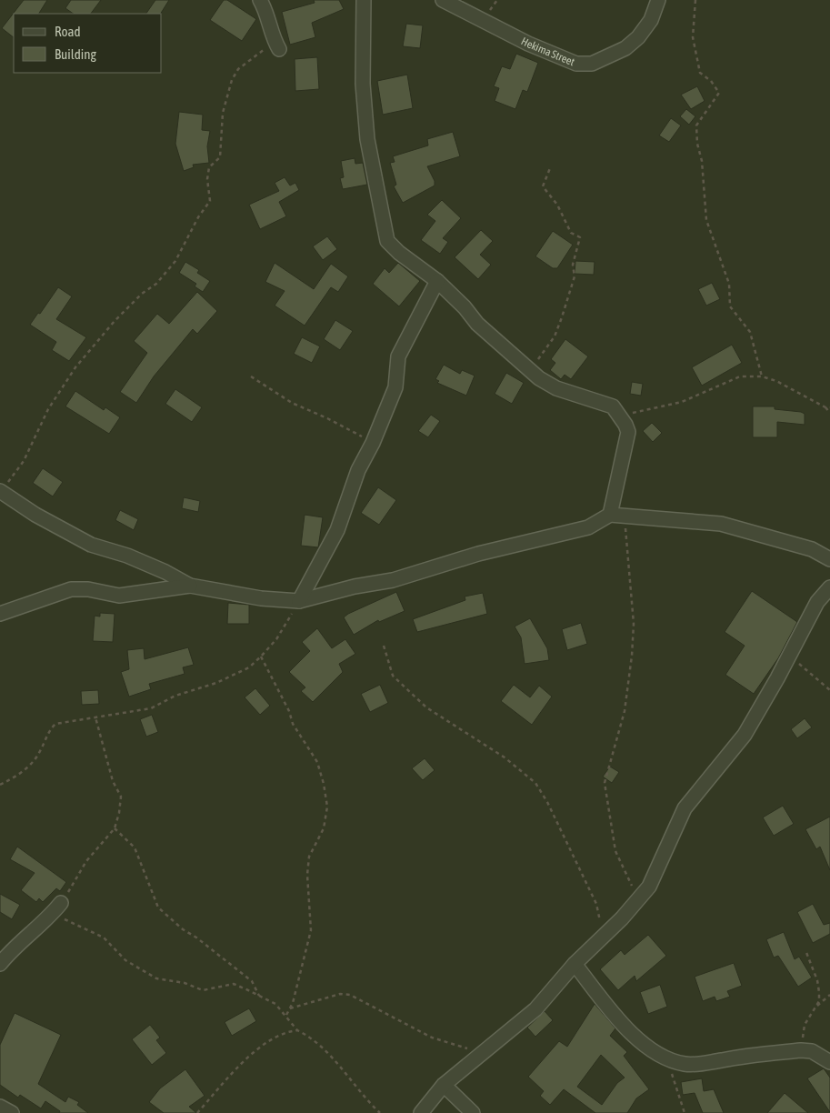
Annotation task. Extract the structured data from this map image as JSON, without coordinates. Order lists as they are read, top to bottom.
{
  "streets": {
    "street": ["Hekima Street"]
  },
  "legend": ["Road", "Building"]
}
